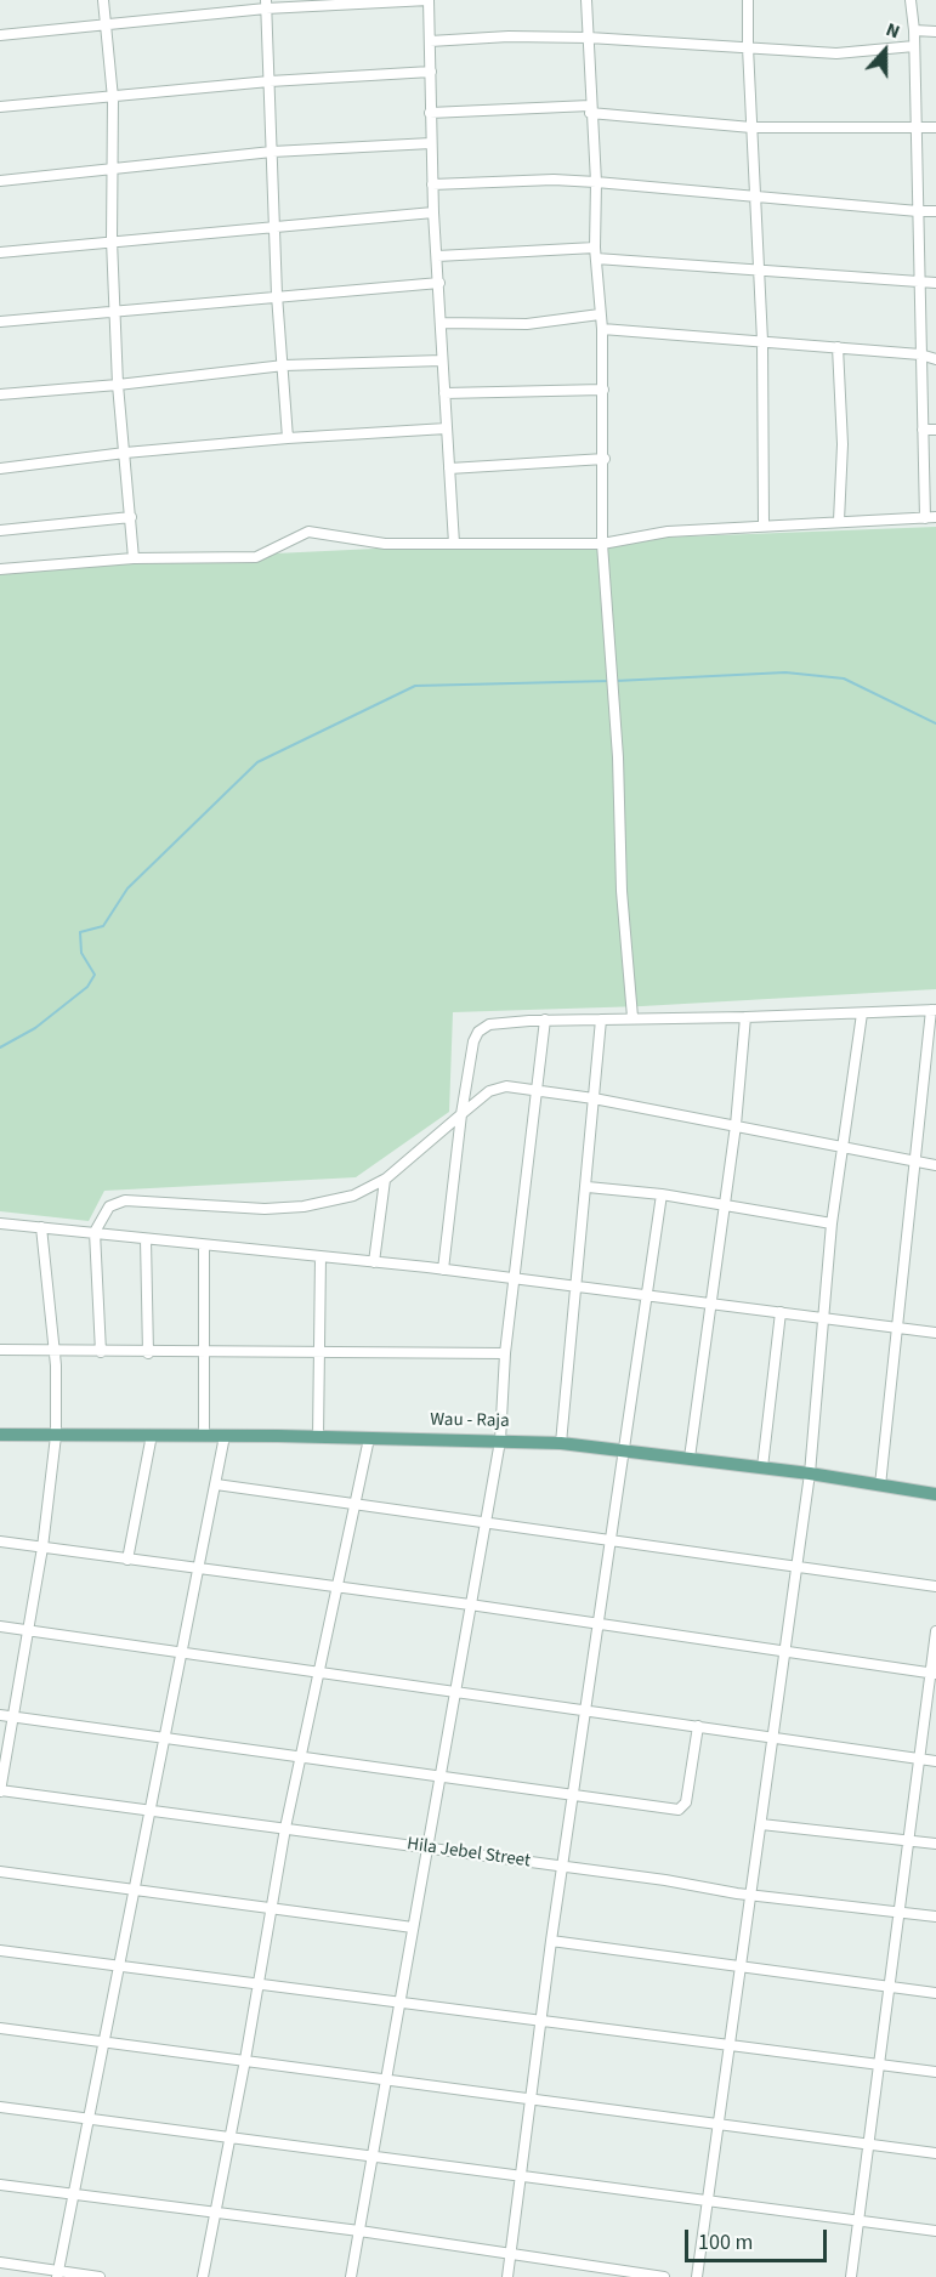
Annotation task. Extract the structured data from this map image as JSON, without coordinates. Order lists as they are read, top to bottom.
{
  "streets": {
    "main road": ["Wau - Raja"],
    "street": ["Hila Jebel Street"]
  },
  "scale_bar": "100 m",
  "north": "top"
}
